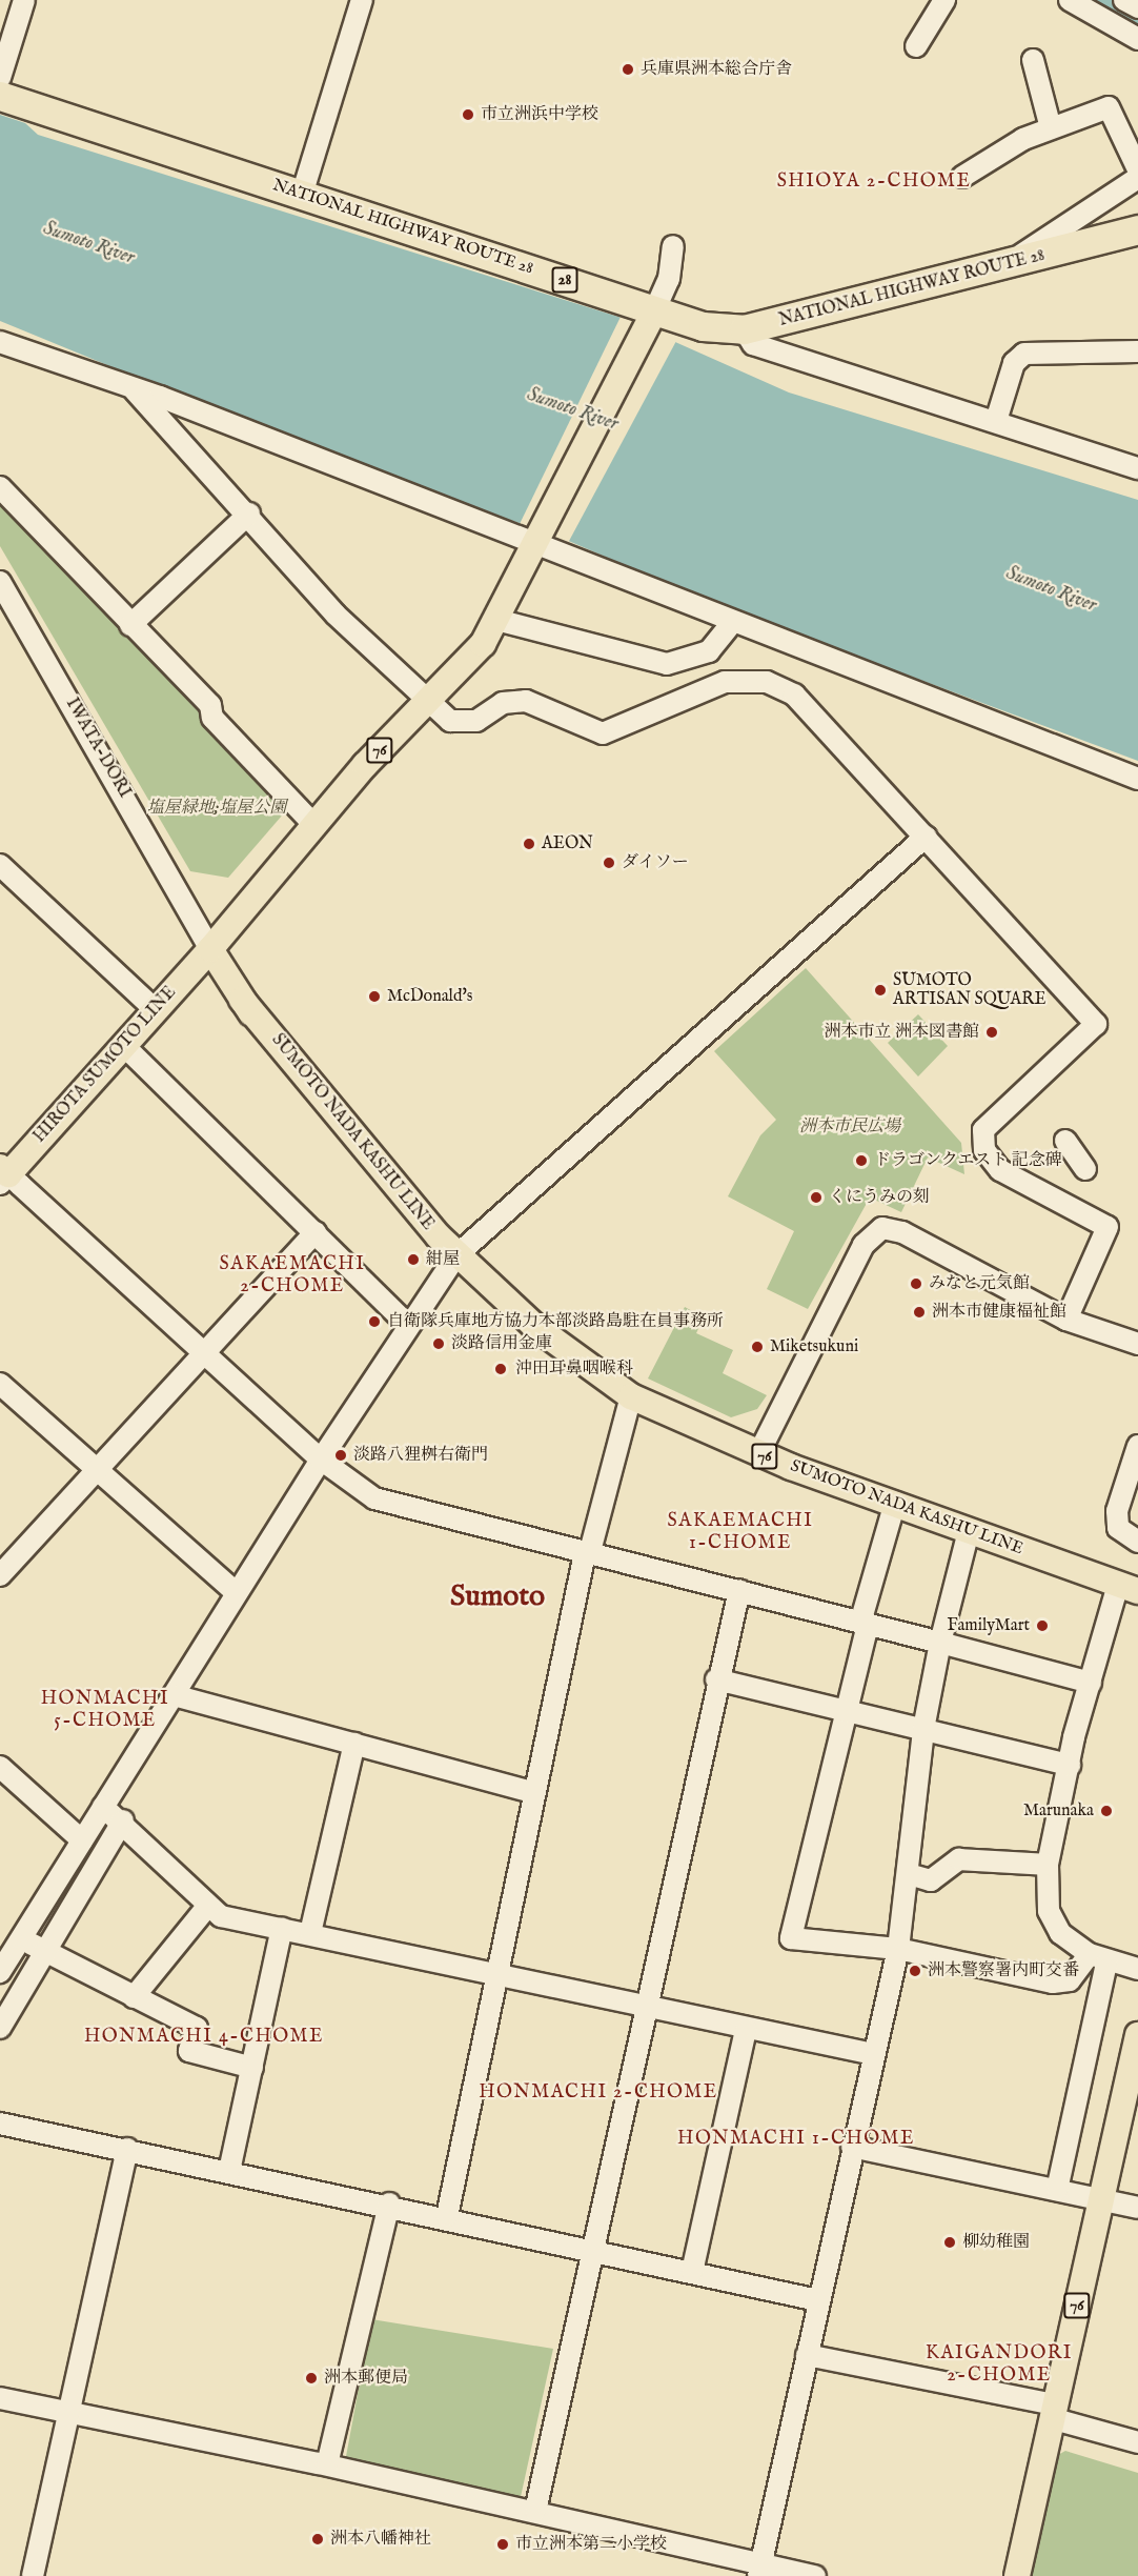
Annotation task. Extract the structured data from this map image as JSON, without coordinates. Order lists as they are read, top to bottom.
{
  "streets": {
    "highway": ["NATIONAL HIGHWAY ROUTE 28", "28"],
    "main road": ["76", "HIROTA SUMOTO LINE", "SUMOTO NADA KASHU LINE"],
    "street": ["IWATA-DORI"]
  },
  "crossings": [
    ["NATIONAL HIGHWAY ROUTE 28", "76"],
    ["IWATA-DORI", "76"],
    ["IWATA-DORI", "HIROTA SUMOTO LINE"],
    ["IWATA-DORI", "SUMOTO NADA KASHU LINE"],
    ["76", "HIROTA SUMOTO LINE"],
    ["76", "SUMOTO NADA KASHU LINE"],
    ["HIROTA SUMOTO LINE", "SUMOTO NADA KASHU LINE"]
  ],
  "districts": [
    "SHIOYA 2-CHOME",
    "SAKAEMACHI 2-CHOME",
    "SAKAEMACHI 1-CHOME",
    "Sumoto",
    "HONMACHI 5-CHOME",
    "HONMACHI 4-CHOME",
    "HONMACHI 2-CHOME",
    "HONMACHI 1-CHOME",
    "KAIGANDORI 2-CHOME"
  ],
  "water": ["Sumoto River"],
  "parks": ["塩屋緑地;塩屋公園", "洲本市民広場"],
  "places": [
    "兵庫県洲本総合庁舎",
    "市立洲浜中学校",
    "AEON",
    "ダイソー",
    "SUMOTO ARTISAN SQUARE",
    "McDonald's",
    "洲本市立 洲本図書館",
    "ドラゴンクエスト 記念碑",
    "くにうみの刻",
    "紺屋",
    "みなと元気館",
    "洲本市健康福祉館",
    "自衛隊兵庫地方協力本部淡路島駐在員事務所",
    "淡路信用金庫",
    "Miketsukuni",
    "沖田耳鼻咽喉科",
    "淡路八狸桝右衛門",
    "FamilyMart",
    "Marunaka",
    "洲本警察署内町交番",
    "柳幼稚園",
    "洲本郵便局",
    "洲本八幡神社",
    "市立洲本第二小学校"
  ]
}
